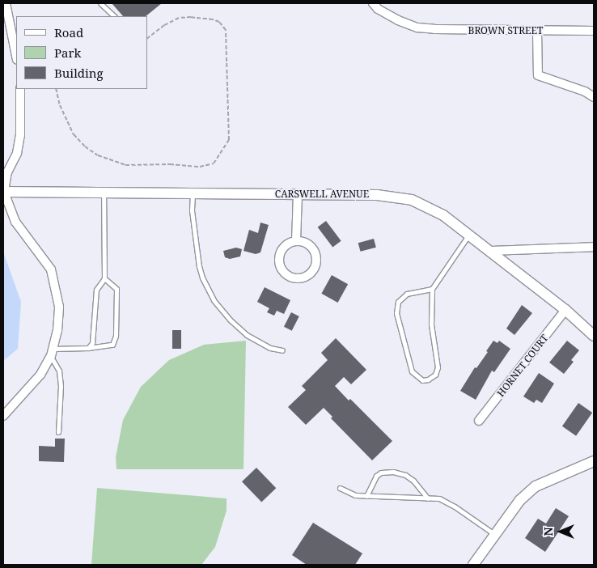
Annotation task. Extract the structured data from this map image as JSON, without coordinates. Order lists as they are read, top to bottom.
{
  "streets": {
    "street": ["BROWN STREET", "CARSWELL AVENUE", "HORNET COURT"]
  },
  "crossings": [
    ["CARSWELL AVENUE", "HORNET COURT"]
  ],
  "legend": ["Road", "Park", "Building"],
  "north": "left"
}
